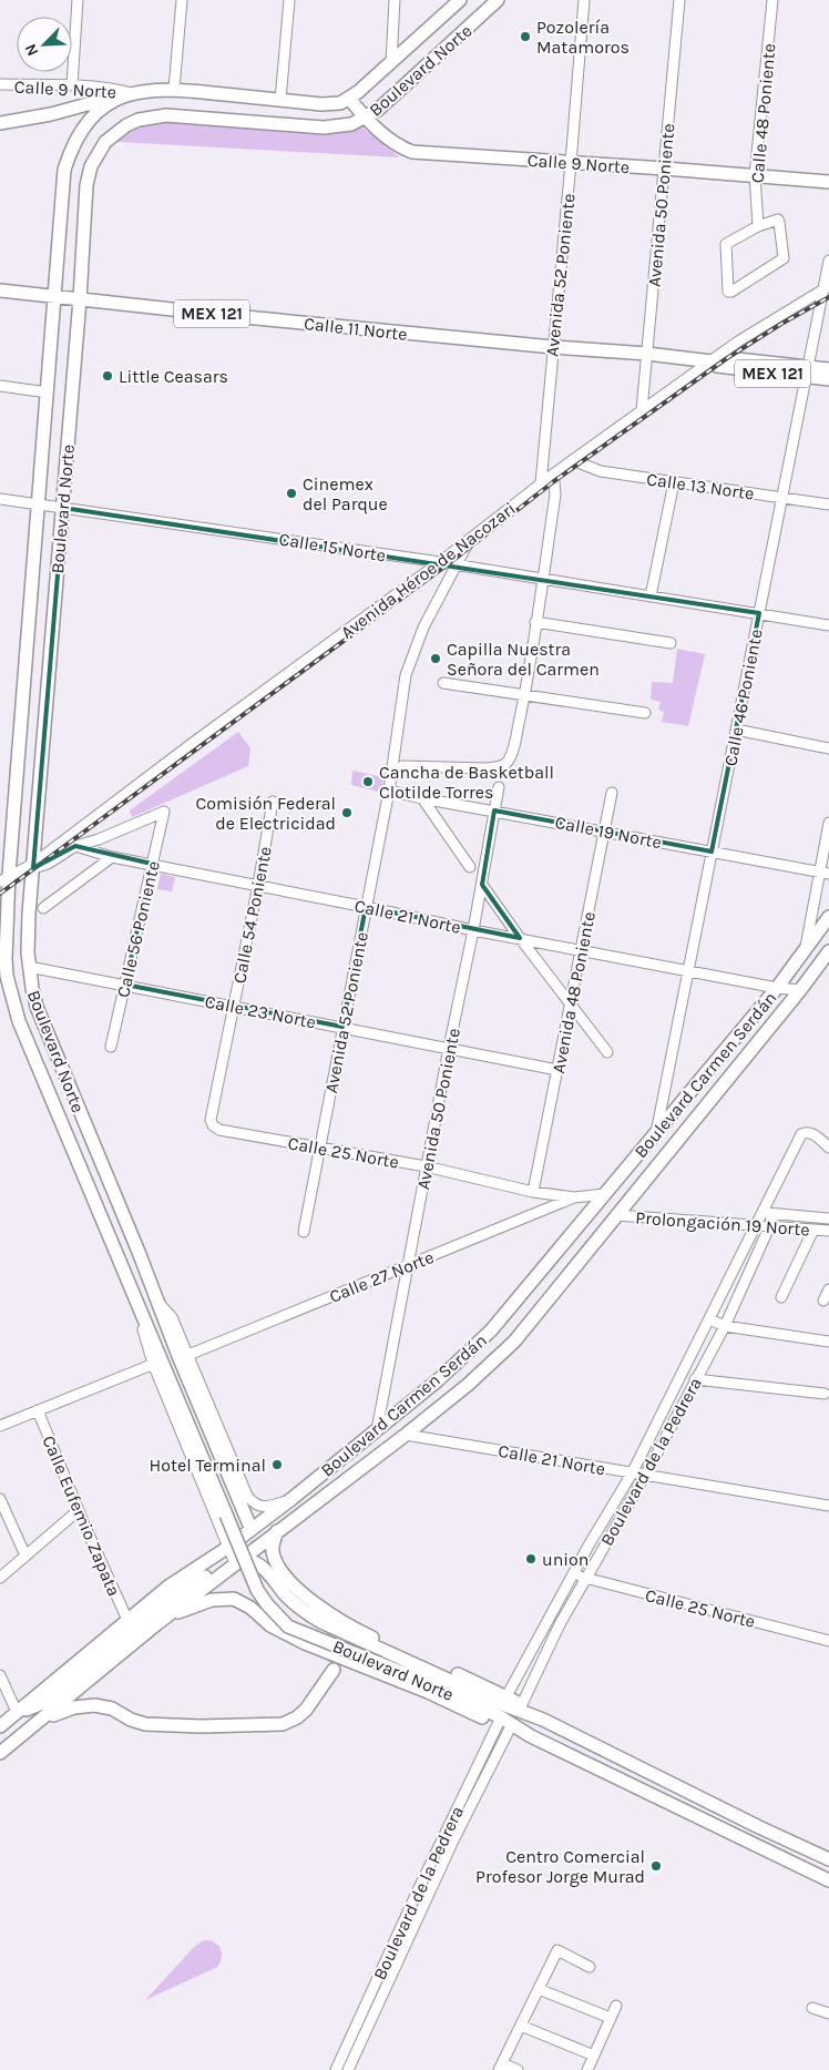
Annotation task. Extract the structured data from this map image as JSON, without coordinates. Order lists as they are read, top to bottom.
{
  "streets": {
    "main road": [
      "Boulevard Norte",
      "Calle 9 Norte",
      "MEX 121",
      "Calle 11 Norte",
      "Boulevard Carmen Serdán"
    ],
    "street": [
      "Calle 48 Poniente",
      "Avenida 50 Poniente",
      "Avenida 52 Poniente",
      "Calle 13 Norte",
      "Calle 15 Norte",
      "Avenida Héroe de Nacozari",
      "Calle 46 Poniente",
      "Calle 19 Norte",
      "Calle 54 Poniente",
      "Calle 21 Norte",
      "Calle 56 Poniente",
      "Avenida 48 Poniente",
      "Calle 23 Norte",
      "Calle 25 Norte",
      "Prolongación 19 Norte",
      "Calle 27 Norte",
      "Boulevard de la Pedrera",
      "Calle Eufemio Zapata"
    ]
  },
  "crossings": [
    ["Boulevard Norte", "Calle 9 Norte"],
    ["Boulevard Norte", "Calle 11 Norte"],
    ["Boulevard Norte", "Calle 15 Norte"],
    ["Boulevard Norte", "Avenida Héroe de Nacozari"],
    ["Boulevard Norte", "Calle 23 Norte"],
    ["Boulevard Norte", "Boulevard Carmen Serdán"],
    ["Boulevard Norte", "Calle 27 Norte"],
    ["Boulevard Norte", "Boulevard de la Pedrera"],
    ["Calle 9 Norte", "Calle 48 Poniente"],
    ["Calle 9 Norte", "Avenida 50 Poniente"],
    ["Calle 9 Norte", "Avenida 52 Poniente"],
    ["Avenida 50 Poniente", "Calle 11 Norte"],
    ["Avenida 50 Poniente", "Avenida Héroe de Nacozari"],
    ["Avenida 50 Poniente", "Calle 19 Norte"],
    ["Avenida 50 Poniente", "Calle 21 Norte"],
    ["Avenida 50 Poniente", "Calle 23 Norte"],
    ["Avenida 50 Poniente", "Boulevard Carmen Serdán"],
    ["Avenida 50 Poniente", "Calle 25 Norte"],
    ["Avenida 50 Poniente", "Calle 27 Norte"],
    ["Avenida 52 Poniente", "Calle 11 Norte"],
    ["Avenida 52 Poniente", "Calle 15 Norte"],
    ["Avenida 52 Poniente", "Avenida Héroe de Nacozari"],
    ["Avenida 52 Poniente", "Calle 19 Norte"],
    ["Avenida 52 Poniente", "Calle 21 Norte"],
    ["Avenida 52 Poniente", "Calle 23 Norte"],
    ["Avenida 52 Poniente", "Calle 25 Norte"],
    ["Calle 11 Norte", "Avenida Héroe de Nacozari"],
    ["Calle 11 Norte", "Calle 46 Poniente"],
    ["Calle 13 Norte", "Avenida Héroe de Nacozari"],
    ["Calle 13 Norte", "Calle 46 Poniente"],
    ["Calle 15 Norte", "Avenida Héroe de Nacozari"],
    ["Calle 15 Norte", "Calle 46 Poniente"],
    ["Avenida Héroe de Nacozari", "Calle 46 Poniente"],
    ["Calle 46 Poniente", "Calle 19 Norte"],
    ["Calle 46 Poniente", "Calle 21 Norte"],
    ["Calle 46 Poniente", "Boulevard Carmen Serdán"],
    ["Calle 19 Norte", "Avenida 48 Poniente"],
    ["Calle 54 Poniente", "Calle 21 Norte"],
    ["Calle 54 Poniente", "Calle 23 Norte"],
    ["Calle 54 Poniente", "Calle 25 Norte"],
    ["Calle 21 Norte", "Calle 56 Poniente"],
    ["Calle 21 Norte", "Avenida 48 Poniente"],
    ["Calle 21 Norte", "Boulevard Carmen Serdán"],
    ["Calle 21 Norte", "Boulevard de la Pedrera"],
    ["Calle 56 Poniente", "Calle 23 Norte"],
    ["Avenida 48 Poniente", "Calle 23 Norte"],
    ["Avenida 48 Poniente", "Calle 25 Norte"],
    ["Boulevard Carmen Serdán", "Calle 25 Norte"],
    ["Boulevard Carmen Serdán", "Prolongación 19 Norte"],
    ["Boulevard Carmen Serdán", "Calle Eufemio Zapata"],
    ["Calle 25 Norte", "Calle 27 Norte"],
    ["Calle 25 Norte", "Boulevard de la Pedrera"],
    ["Prolongación 19 Norte", "Boulevard de la Pedrera"]
  ],
  "places": [
    "Pozolería Matamoros",
    "Little Ceasars",
    "Cinemex del Parque",
    "Capilla Nuestra Señora del Carmen",
    "Cancha de Basketball Clotilde Torres",
    "Comisión Federal de Electricidad",
    "Hotel Terminal",
    "union",
    "Centro Comercial Profesor Jorge Murad"
  ],
  "north": "bottom left"
}
